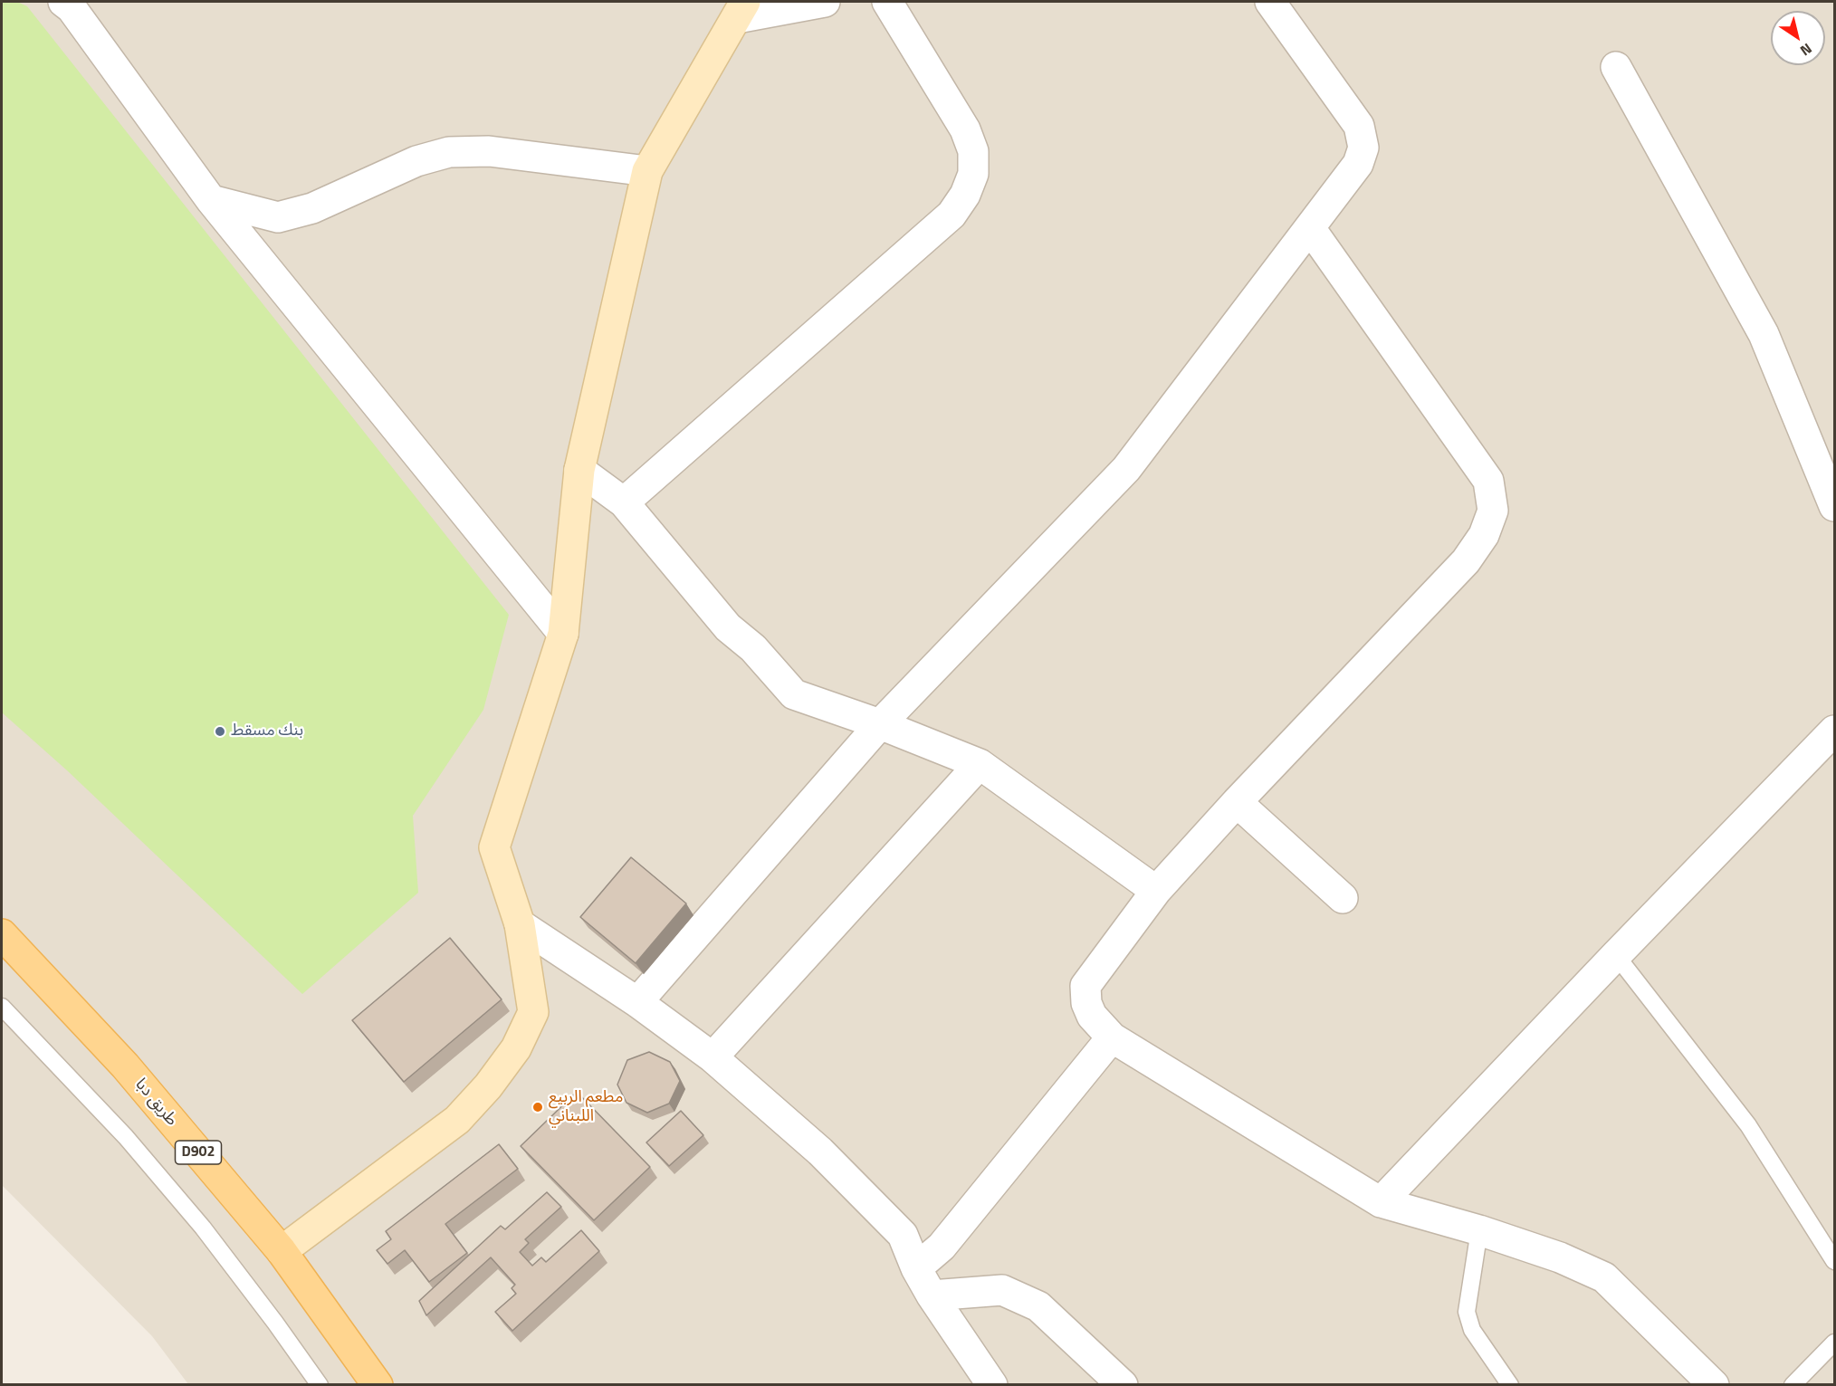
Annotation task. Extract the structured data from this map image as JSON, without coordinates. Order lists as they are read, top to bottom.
{
  "streets": {
    "main road": ["طريق دبا", "D902"]
  },
  "places": ["بنك مسقط", "مطعم الربيع اللبناني"],
  "north": "bottom right"
}
